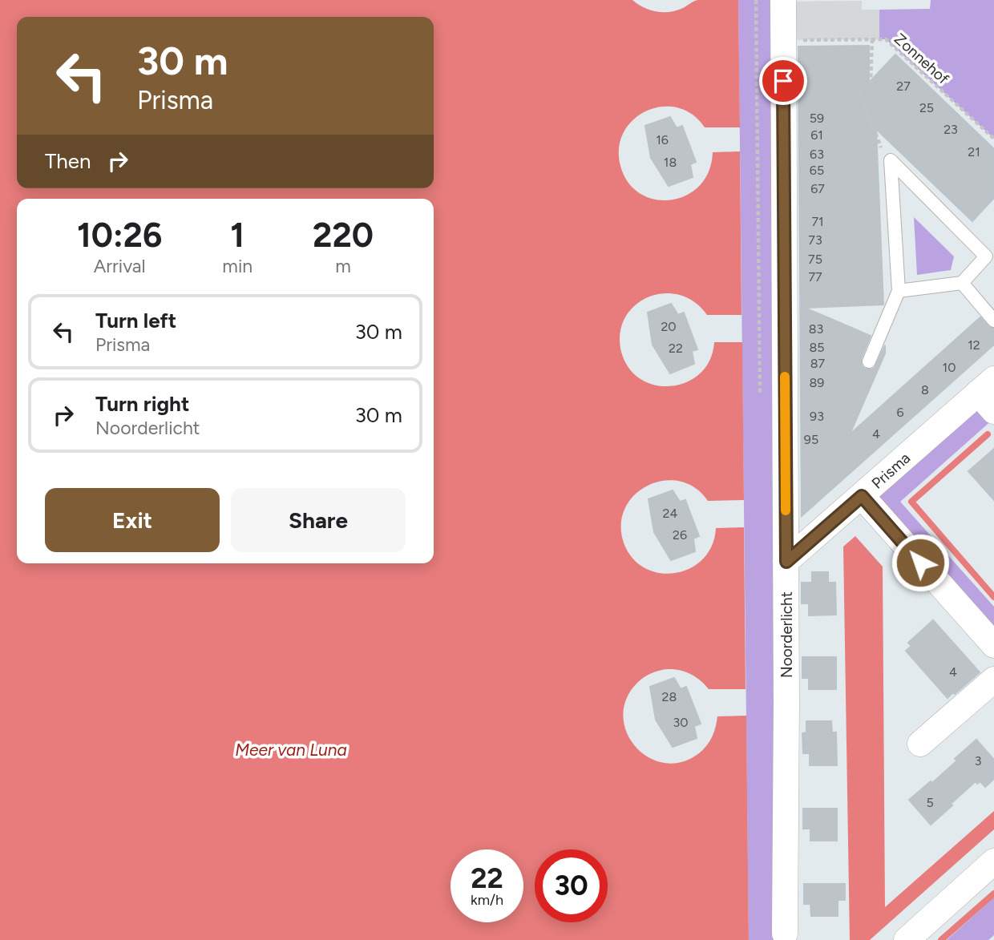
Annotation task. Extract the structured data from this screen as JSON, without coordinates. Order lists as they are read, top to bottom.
{
  "streets": {
    "street": ["Prisma", "Noorderlicht"],
    "path": ["Zonnehof"]
  },
  "crossings": [
    ["Zonnehof", "Noorderlicht"],
    ["Prisma", "Noorderlicht"]
  ],
  "water": ["Meer van Luna"],
  "house_numbers": [
    "27",
    "25",
    "59",
    "23",
    "61",
    "16",
    "21",
    "63",
    "18",
    "65",
    "67",
    "71",
    "73",
    "75",
    "77",
    "20",
    "83",
    "12",
    "85",
    "22",
    "87",
    "10",
    "89",
    "8",
    "6",
    "93",
    "4",
    "95",
    "24",
    "26",
    "4",
    "28",
    "30",
    "3",
    "5"
  ],
  "page": {
    "turn": ["30 m", "Prisma"],
    "then": "Then",
    "eta": [
      "10:26",
      "Arrival",
      "1",
      "min",
      "220",
      "m"
    ],
    "list": [
      {
        "name": "Turn left",
        "note": "Prisma",
        "value": "30 m"
      },
      {
        "name": "Turn right",
        "note": "Noorderlicht",
        "value": "30 m"
      }
    ],
    "buttons": ["Exit", "Share"],
    "speed": "22 km/h",
    "limit": "30"
  }
}
